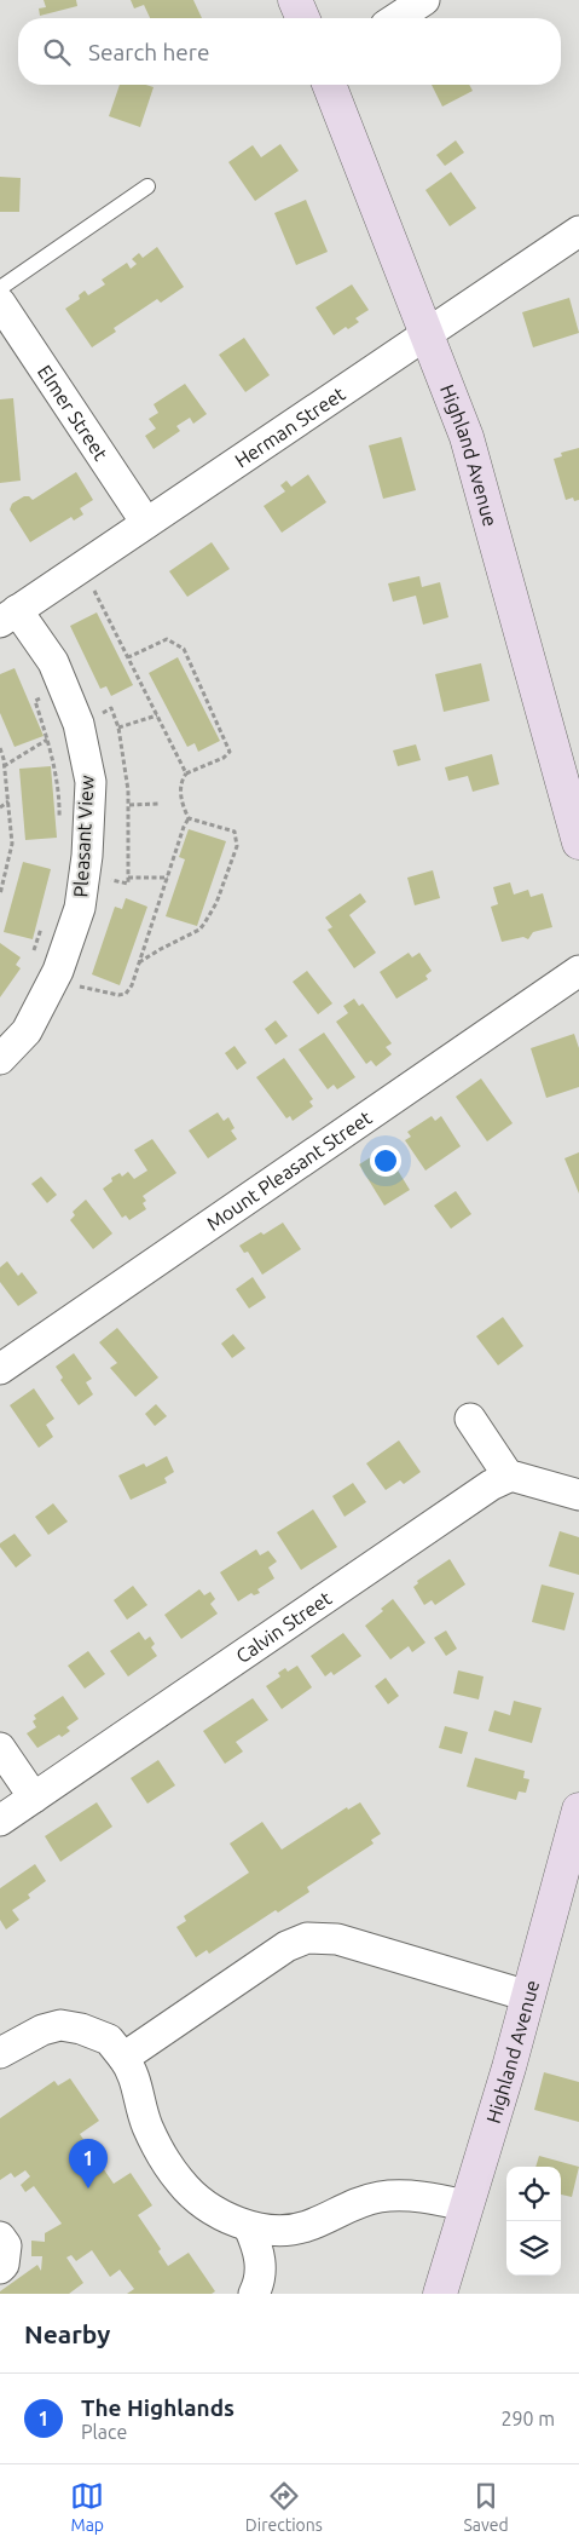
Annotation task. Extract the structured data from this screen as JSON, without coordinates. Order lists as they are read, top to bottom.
{
  "streets": {
    "main road": ["Highland Avenue"],
    "street": [
      "Elmer Street",
      "Herman Street",
      "Pleasant View",
      "Mount Pleasant Street",
      "Calvin Street"
    ]
  },
  "crossings": [
    ["Elmer Street", "Herman Street"],
    ["Herman Street", "Highland Avenue"],
    ["Herman Street", "Pleasant View"]
  ],
  "page": {
    "search": "Search here",
    "pins": "1",
    "heading": "Nearby",
    "list": [
      {
        "mark": "1",
        "name": "The Highlands",
        "note": "Place",
        "value": "290 m"
      }
    ],
    "nav": ["Map", "Directions", "Saved"]
  }
}
